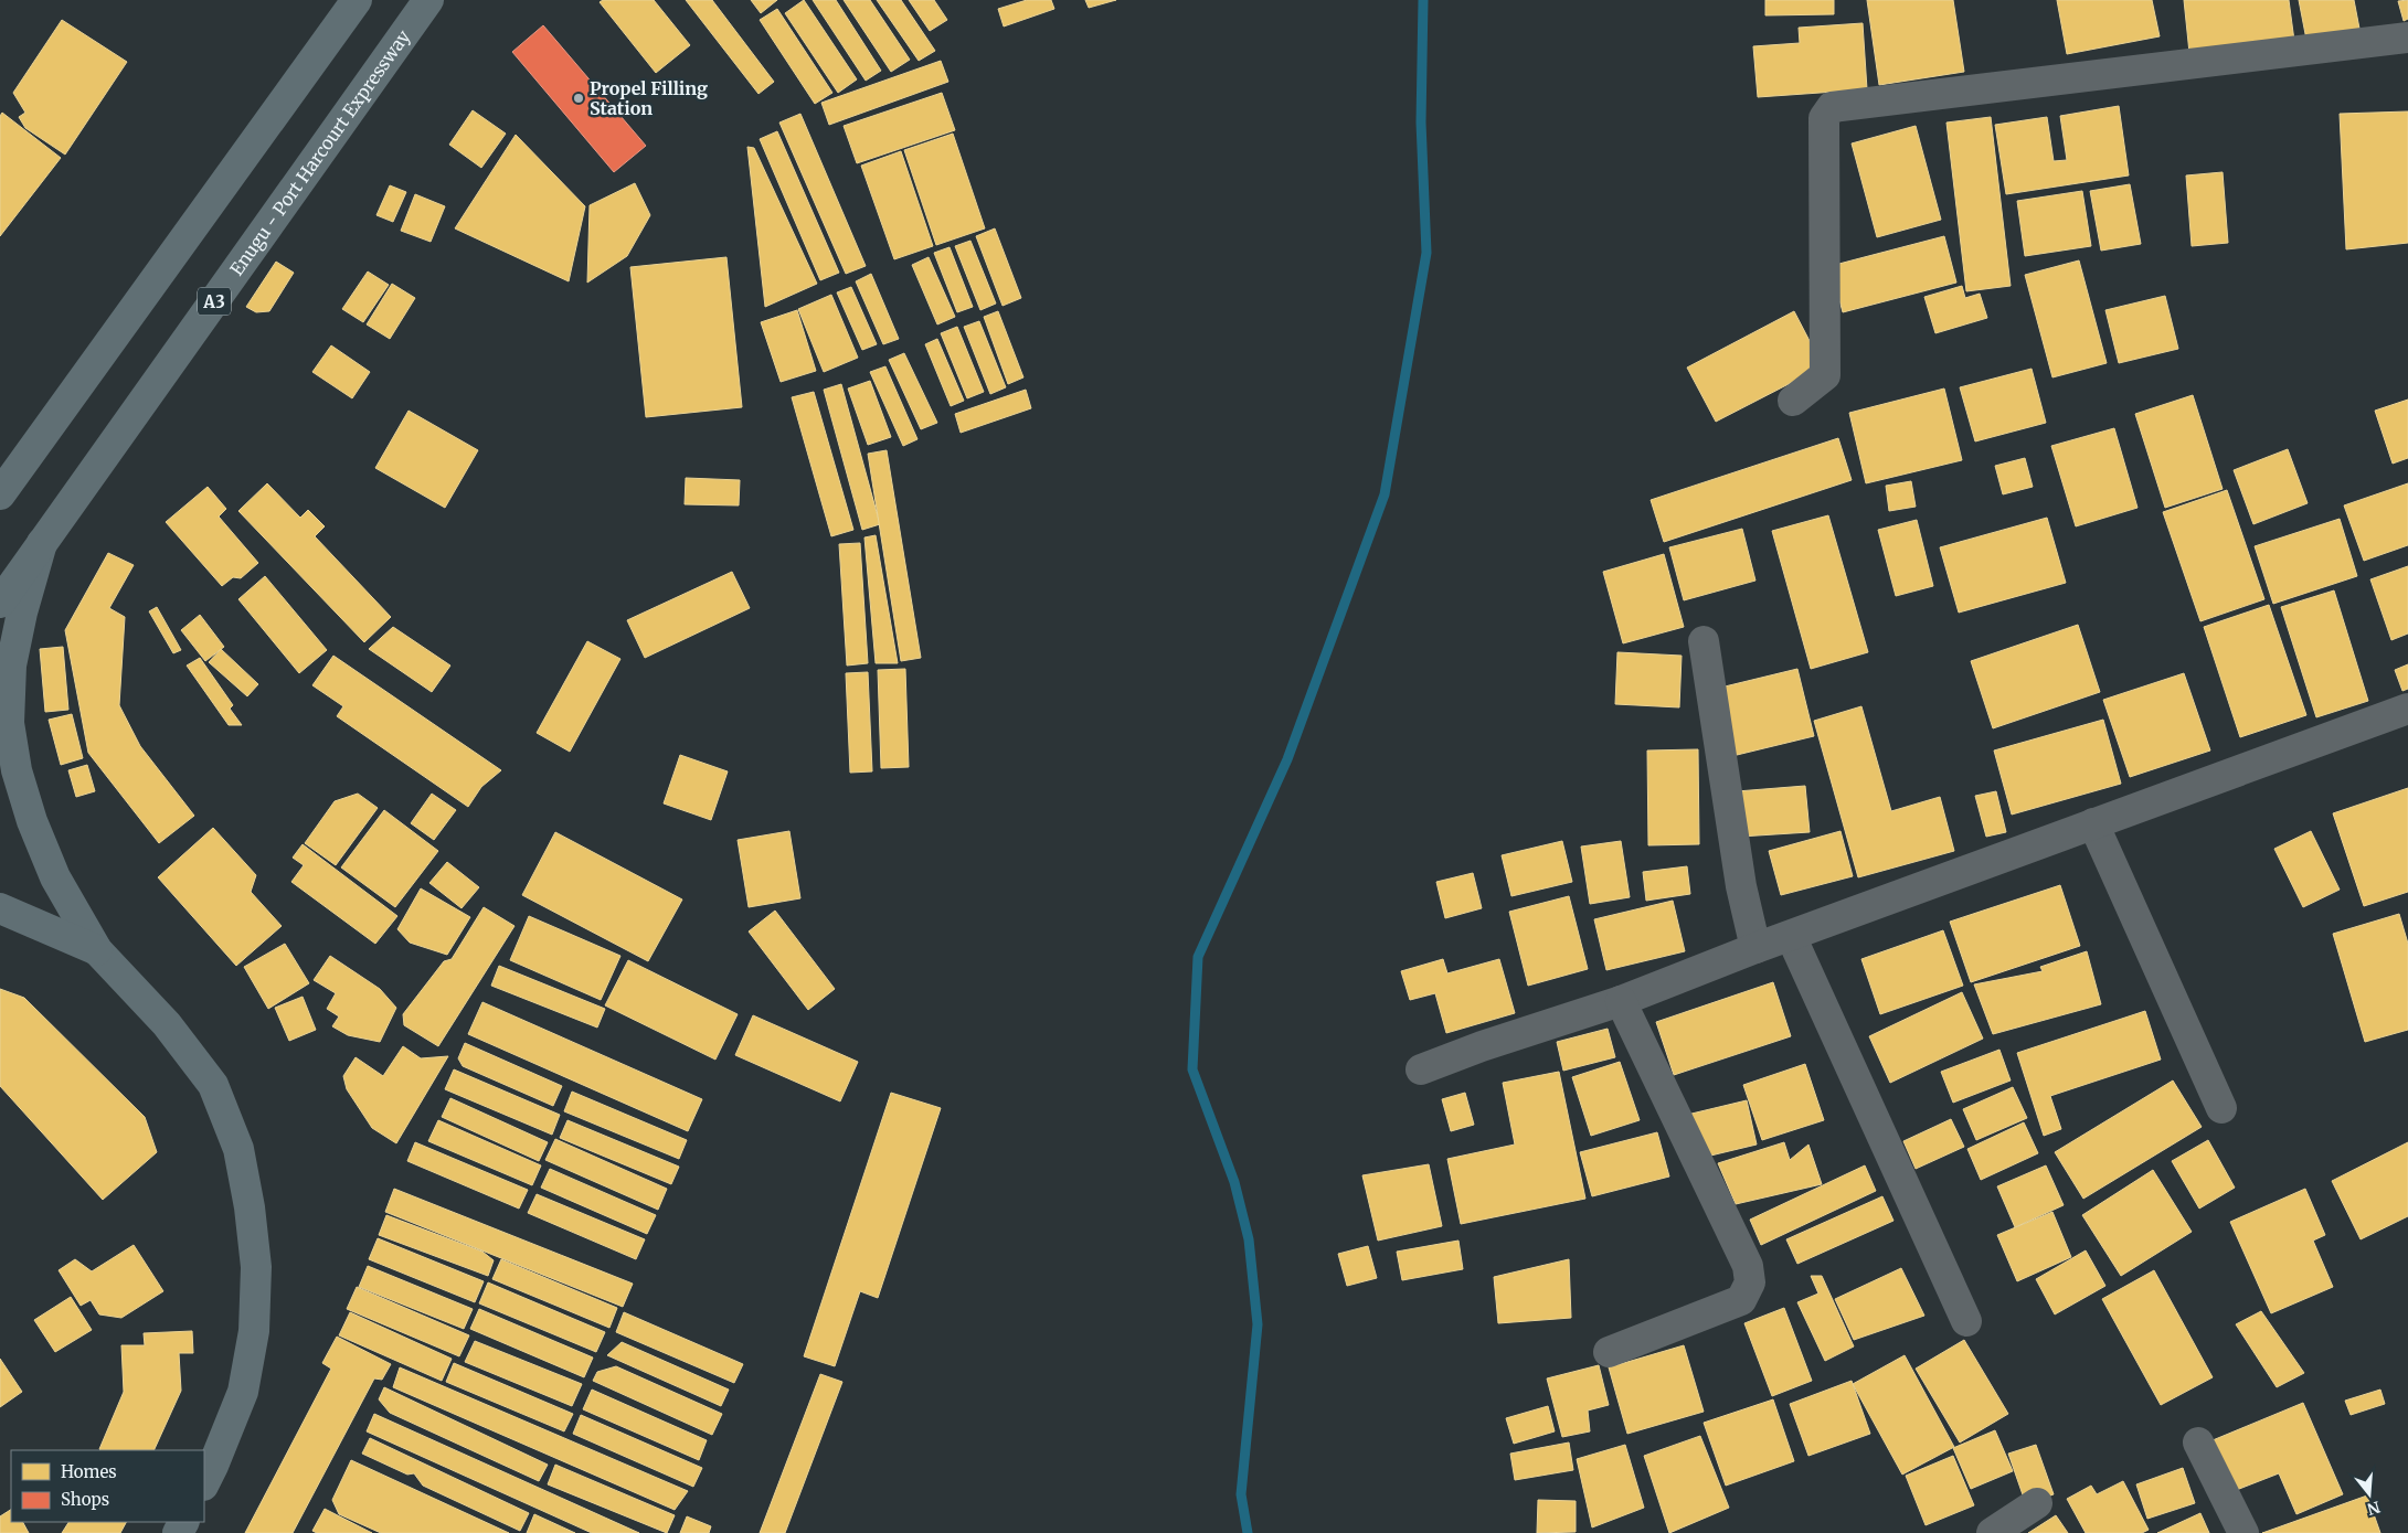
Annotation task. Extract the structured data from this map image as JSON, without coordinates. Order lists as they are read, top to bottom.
{
  "streets": {
    "highway": ["Enugu - Port Harcourt Expressway", "A3"]
  },
  "places": ["Propel Filling Station"],
  "legend": ["Homes", "Shops"],
  "north": "bottom"
}
